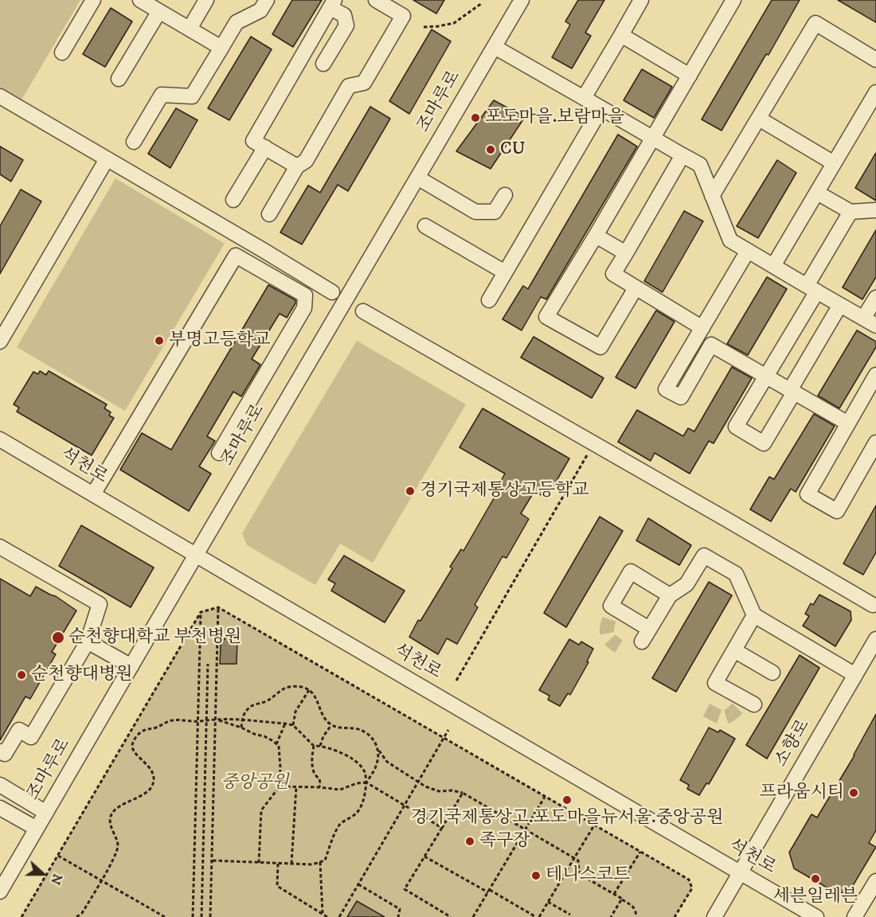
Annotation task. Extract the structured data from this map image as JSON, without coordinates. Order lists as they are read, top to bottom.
{
  "streets": {
    "street": ["조마루로", "석천로", "소향로"]
  },
  "crossings": [
    ["조마루로", "석천로"],
    ["석천로", "소향로"]
  ],
  "parks": ["중앙공원"],
  "places": [
    "포도마을.보람마을",
    "CU",
    "부명고등학교",
    "경기국제통상고등학교",
    "순천향대학교 부천병원",
    "순천향대병원",
    "프라움시티",
    "경기국제통상고.포도마을뉴서울.중앙공원",
    "족구장",
    "테니스코트",
    "세븐일레븐"
  ],
  "north": "right"
}
